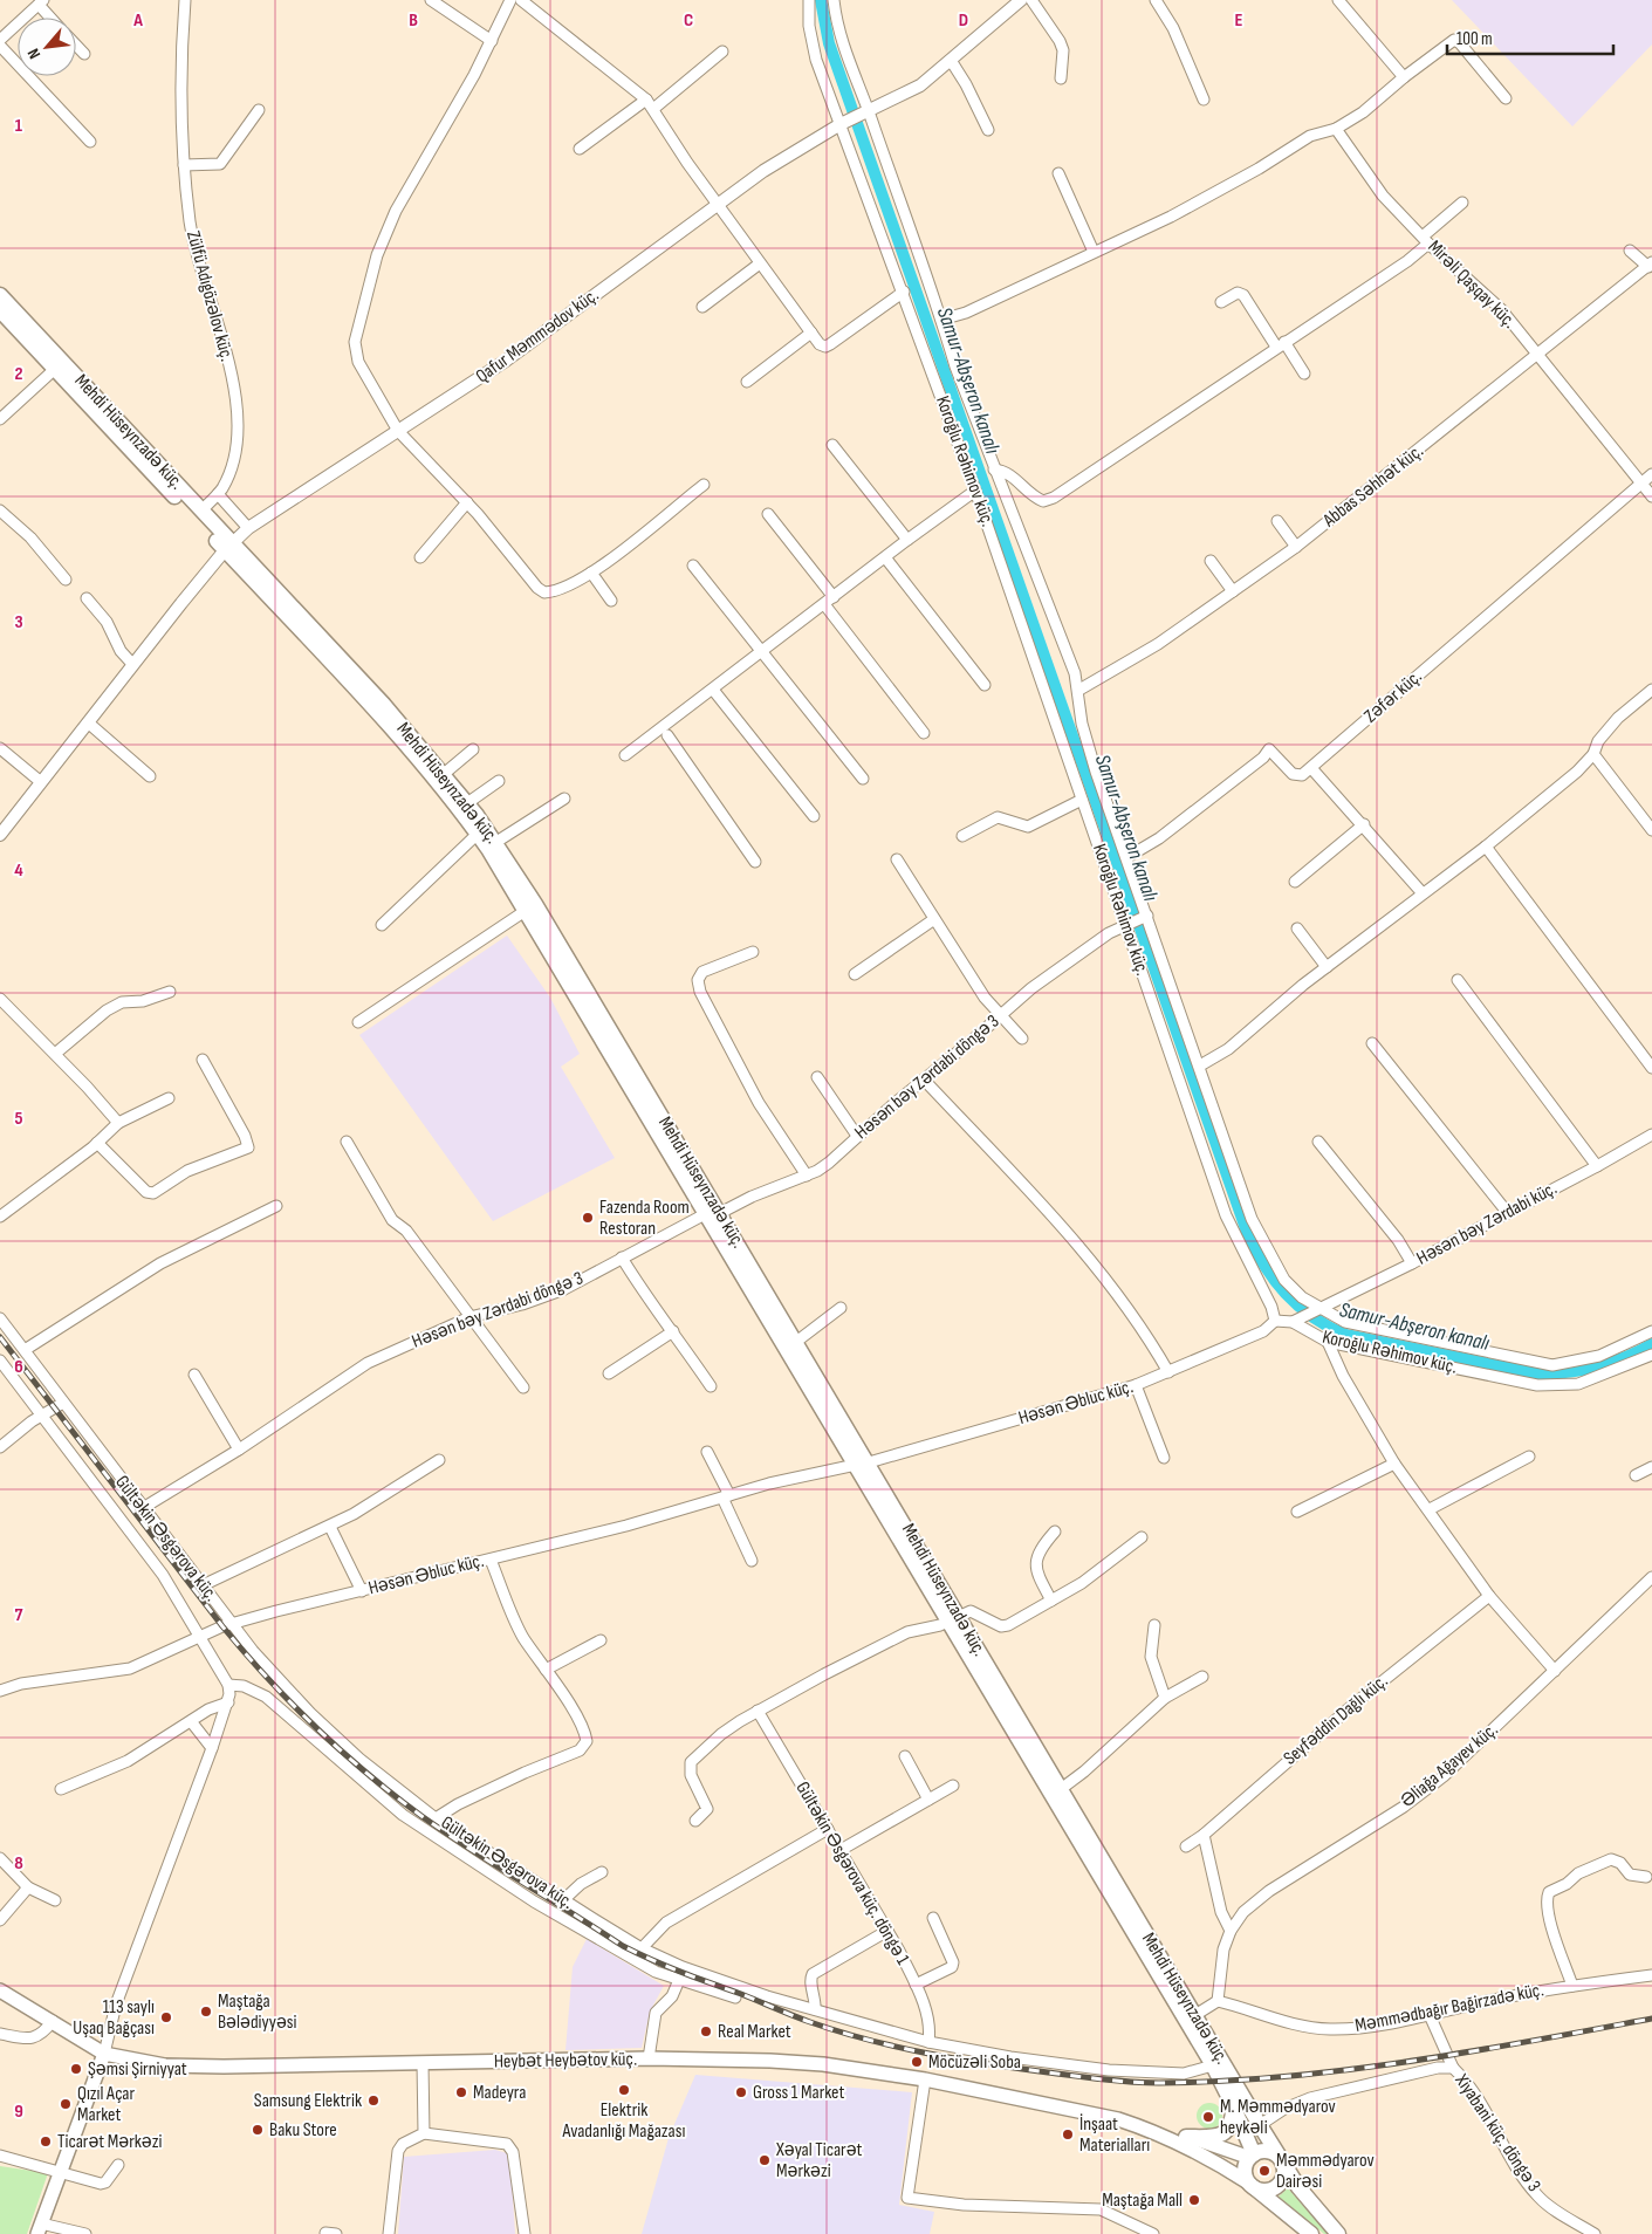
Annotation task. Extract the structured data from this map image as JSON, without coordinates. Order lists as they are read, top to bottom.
{
  "streets": {
    "main road": ["Mehdi Hüseynzadə küç.", "Heybət Heybətov küç."],
    "street": [
      "Mirəli Qaşqay küç.",
      "Zülfü Adıgözəlov küç.",
      "Qafur Məmmədov küç.",
      "Koroğlu Rəhimov küç.",
      "Abbas Səhhət küç.",
      "Zəfər küç.",
      "Həsən bəy Zərdabi döngə 3",
      "Həsən bəy Zərdabi küç.",
      "Həsən Əbluc küç.",
      "Gültəkin Əsgərova küç.",
      "Seyfəddin Dağlı küç.",
      "Əliağa Ağayev küç.",
      "Gültəkin Əsgərova küç. döngə 1",
      "Məmmədbağır Bağirzadə küç.",
      "Xiyabani küç. döngə 3"
    ]
  },
  "crossings": [
    ["Mirəli Qaşqay küç.", "Abbas Səhhət küç."],
    ["Mirəli Qaşqay küç.", "Zəfər küç."],
    ["Zülfü Adıgözəlov küç.", "Mehdi Hüseynzadə küç."],
    ["Qafur Məmmədov küç.", "Mehdi Hüseynzadə küç."],
    ["Qafur Məmmədov küç.", "Koroğlu Rəhimov küç."],
    ["Mehdi Hüseynzadə küç.", "Həsən bəy Zərdabi döngə 3"],
    ["Mehdi Hüseynzadə küç.", "Həsən Əbluc küç."],
    ["Mehdi Hüseynzadə küç.", "Gültəkin Əsgərova küç."],
    ["Mehdi Hüseynzadə küç.", "Xiyabani küç. döngə 3"],
    ["Koroğlu Rəhimov küç.", "Abbas Səhhət küç."],
    ["Koroğlu Rəhimov küç.", "Həsən bəy Zərdabi döngə 3"],
    ["Koroğlu Rəhimov küç.", "Həsən bəy Zərdabi küç."],
    ["Koroğlu Rəhimov küç.", "Həsən Əbluc küç."],
    ["Həsən bəy Zərdabi döngə 3", "Gültəkin Əsgərova küç."],
    ["Həsən Əbluc küç.", "Gültəkin Əsgərova küç."],
    ["Gültəkin Əsgərova küç.", "Gültəkin Əsgərova küç. döngə 1"],
    ["Əliağa Ağayev küç.", "Məmmədbağır Bağirzadə küç."]
  ],
  "water": ["Samur-Abşeron kanalı"],
  "places": [
    "Fazenda Room Restoran",
    "Maştağa Bələdiyyəsi",
    "113 saylı Uşaq Bağçası",
    "Real Market",
    "Möcüzəli Soba",
    "Şəmsi Şirniyyat",
    "Elektrik Avadanlığı Mağazası",
    "Madeyra",
    "Gross 1 Market",
    "Samsung Elektrik",
    "Qızıl Açar Market",
    "M. Məmmədyarov heykəli",
    "Baku Store",
    "İnşaat Materialları",
    "Ticarət Mərkəzi",
    "Xəyal Ticarət Mərkəzi",
    "Məmmədyarov Dairəsi",
    "Maştağa Mall"
  ],
  "scale_bar": "100 m",
  "north": "bottom left",
  "grid": {
    "columns": [
      "A",
      "B",
      "C",
      "D",
      "E"
    ],
    "rows": [
      "1",
      "2",
      "3",
      "4",
      "5",
      "6",
      "7",
      "8",
      "9"
    ]
  }
}
